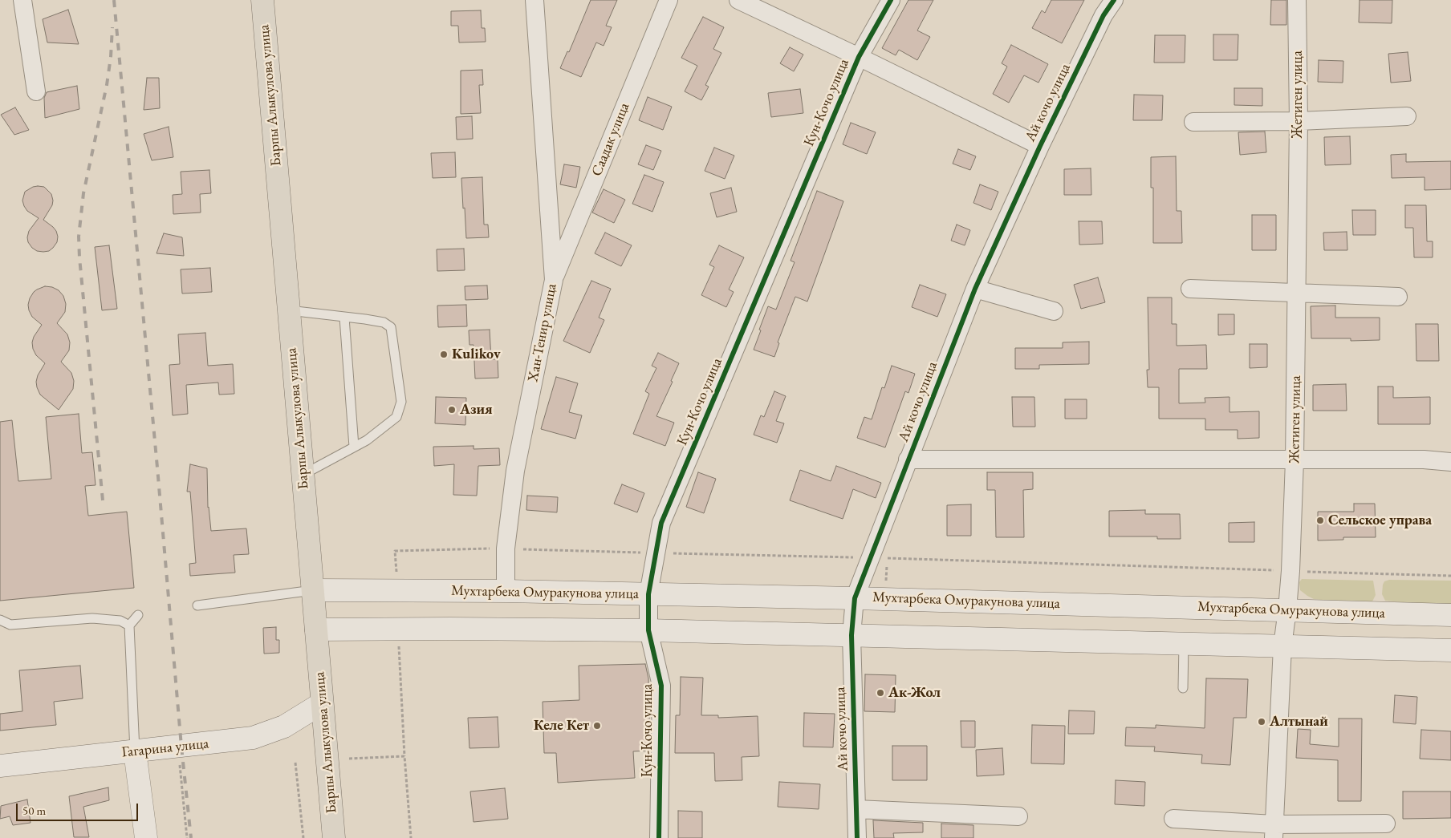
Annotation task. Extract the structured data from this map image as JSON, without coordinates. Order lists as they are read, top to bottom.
{
  "streets": {
    "main road": ["Барпы Алыкулова улица", "Мухтарбека Омуракунова улица", "Гагарина улица"],
    "street": [
      "Жетиген улица",
      "Кун-Кочо улица",
      "Ай кочо улица",
      "Саадак улица",
      "Хан-Тенир улица"
    ]
  },
  "crossings": [
    ["Жетиген улица", "Мухтарбека Омуракунова улица"],
    ["Барпы Алыкулова улица", "Мухтарбека Омуракунова улица"],
    ["Барпы Алыкулова улица", "Гагарина улица"],
    ["Кун-Кочо улица", "Мухтарбека Омуракунова улица"],
    ["Ай кочо улица", "Мухтарбека Омуракунова улица"],
    ["Саадак улица", "Хан-Тенир улица"],
    ["Хан-Тенир улица", "Мухтарбека Омуракунова улица"]
  ],
  "places": [
    "Kulikov",
    "Азия",
    "Сельское управа",
    "Ак-Жол",
    "Алтынай",
    "Келе Кет"
  ],
  "scale_bar": "50 m"
}
